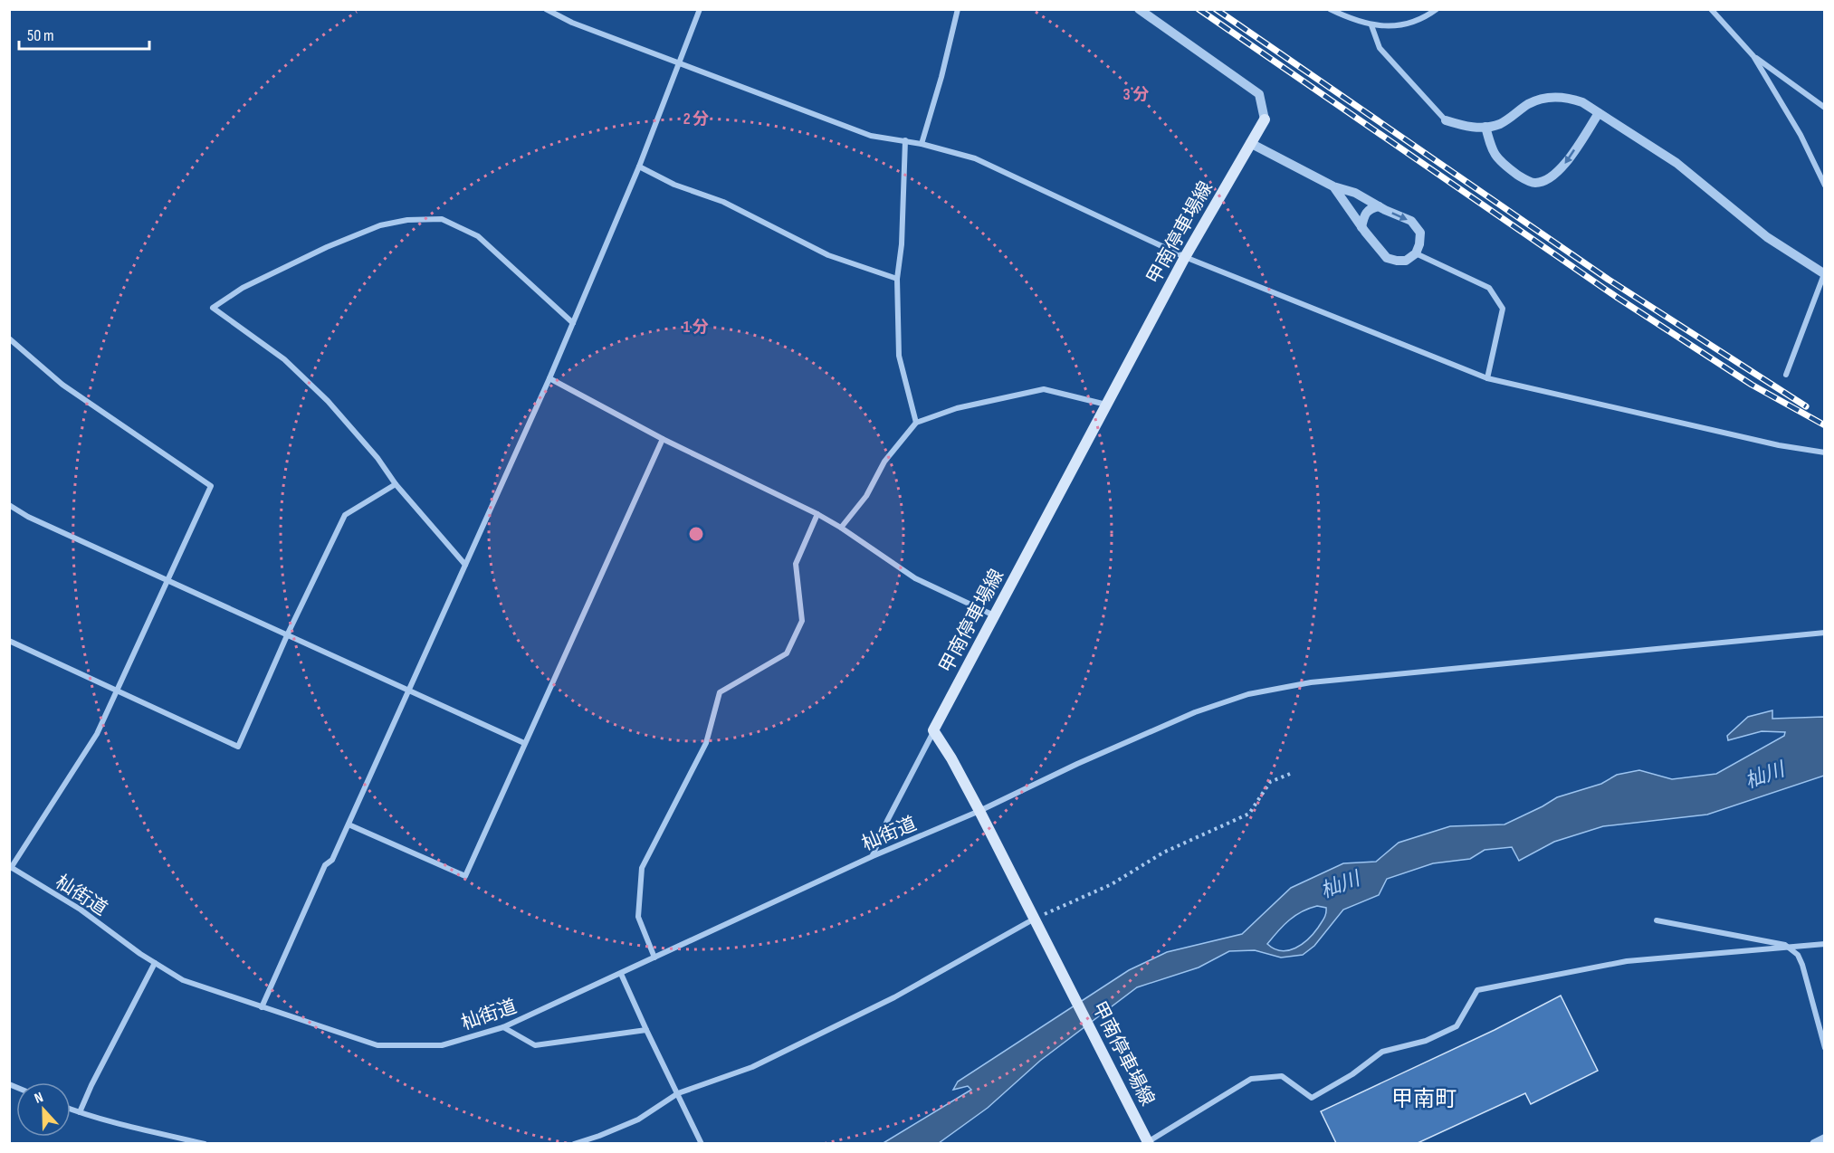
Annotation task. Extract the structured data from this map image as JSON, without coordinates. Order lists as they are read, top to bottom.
{
  "streets": {
    "main road": ["甲南停車場線"],
    "street": ["杣街道"]
  },
  "crossings": [
    ["甲南停車場線", "杣街道"]
  ],
  "districts": ["甲南町"],
  "water": ["杣川"],
  "scale_bar": "50 m",
  "north": "top",
  "rings": ["3 分", "2 分", "1 分"]
}
